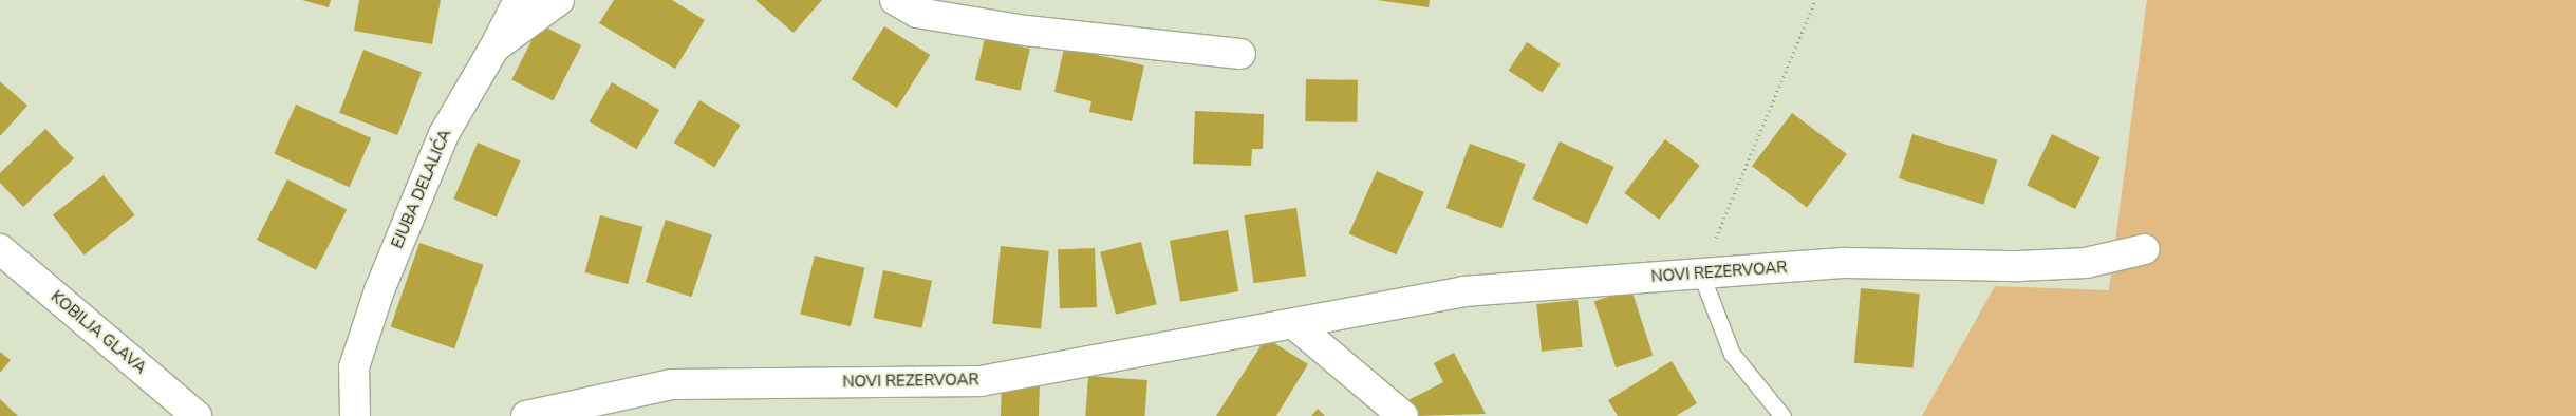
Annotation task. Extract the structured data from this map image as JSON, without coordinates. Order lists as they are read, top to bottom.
{
  "streets": {
    "street": ["EJUBA DELALIĆA", "NOVI REZERVOAR", "KOBILJA GLAVA"]
  }
}
